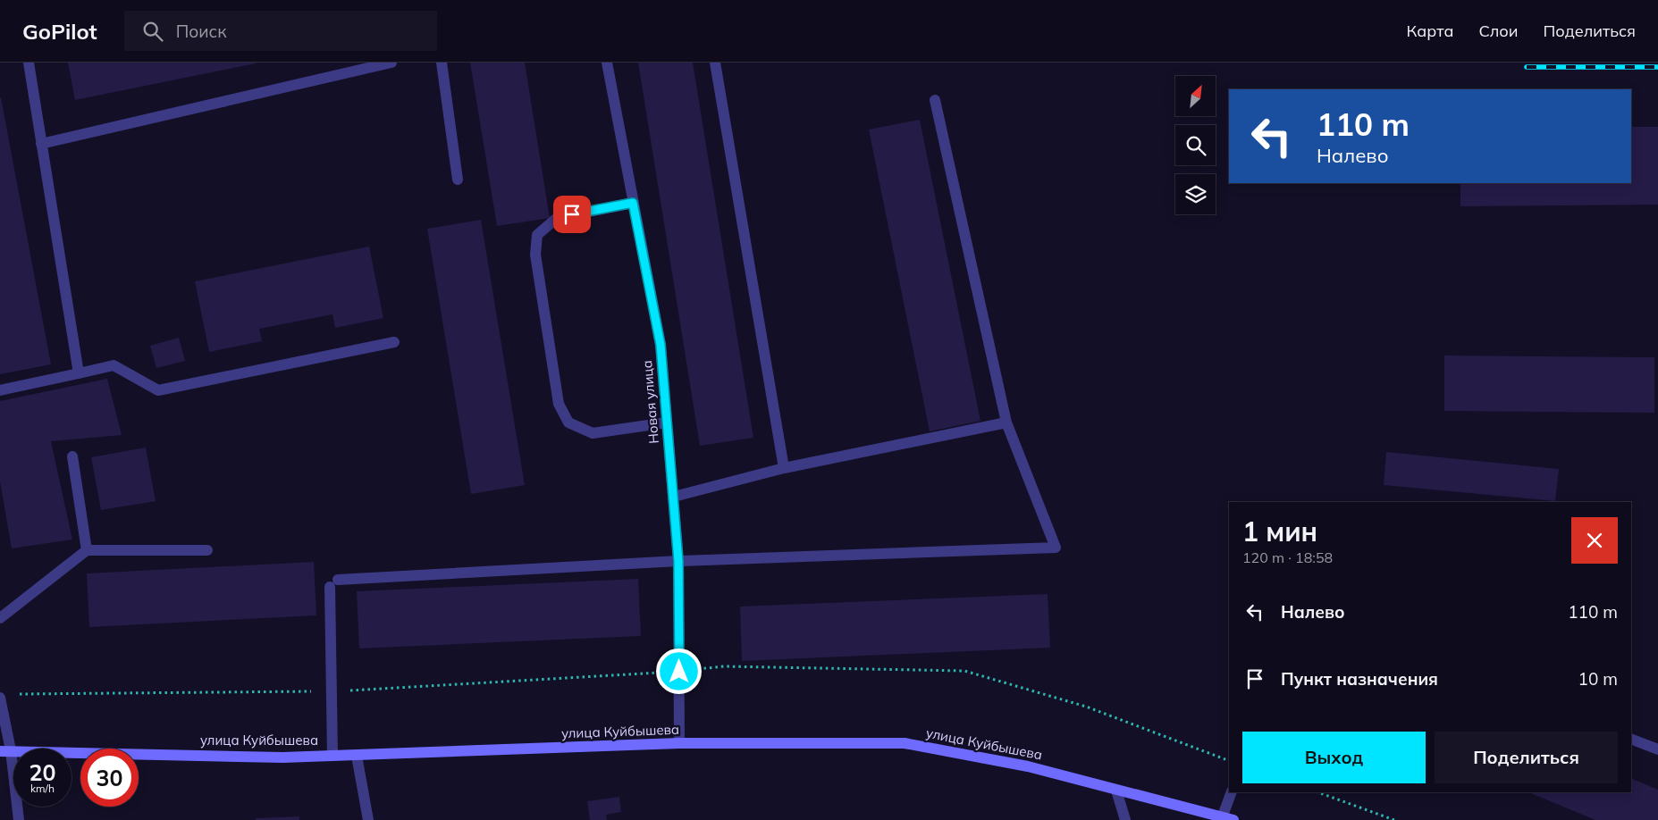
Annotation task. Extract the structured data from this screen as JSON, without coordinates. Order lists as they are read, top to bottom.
{
  "streets": {
    "main road": ["улица Куйбышева"],
    "street": ["Новая улица"]
  },
  "crossings": [
    ["Новая улица", "улица Куйбышева"]
  ],
  "north": "top right",
  "page": {
    "header": "GoPilot",
    "search": "Поиск",
    "nav": ["Карта", "Слои", "Поделиться"],
    "turn": ["110 m", "Налево"],
    "heading": ["1 мин", "120 m · 18:58"],
    "list": [
      {
        "name": "Налево",
        "value": "110 m"
      },
      {
        "name": "Пункт назначения",
        "value": "10 m"
      }
    ],
    "buttons": ["Выход", "Поделиться"],
    "speed": "20 km/h",
    "limit": "30"
  }
}
